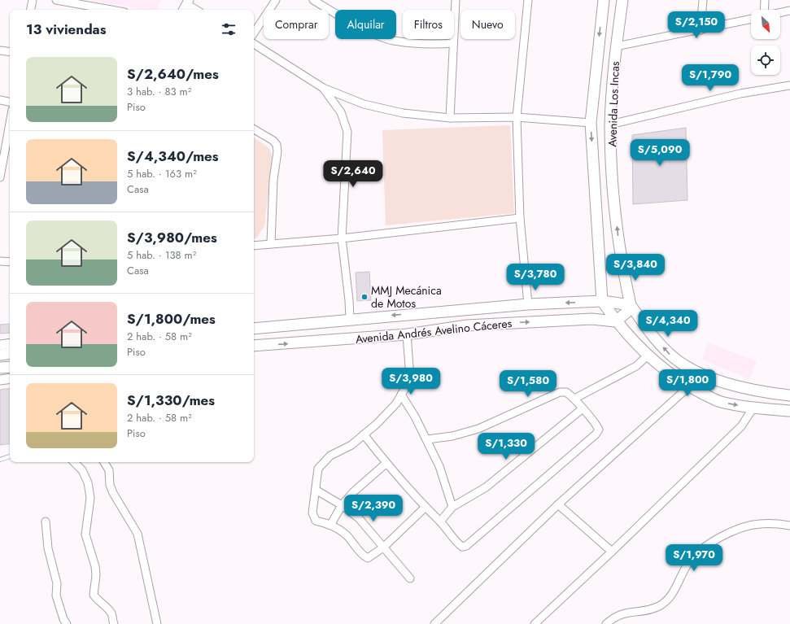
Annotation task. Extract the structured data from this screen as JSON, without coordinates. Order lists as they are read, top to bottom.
{
  "streets": {
    "main road": ["Avenida Los Incas", "Avenida Andrés Avelino Cáceres"]
  },
  "crossings": [
    ["Avenida Los Incas", "Avenida Andrés Avelino Cáceres"]
  ],
  "places": ["MMJ Mecánica de Motos"],
  "north": "bottom right",
  "page": {
    "chip": [
      "Comprar",
      "Alquilar",
      "Filtros",
      "Nuevo"
    ],
    "heading": "13 viviendas",
    "price": [
      "S/2,150",
      "S/1,790",
      "S/5,090",
      "S/2,640",
      "S/3,840",
      "S/3,780",
      "S/4,340",
      "S/3,980",
      "S/1,800",
      "S/1,580",
      "S/1,330",
      "S/2,390",
      "S/1,970"
    ],
    "list": [
      {
        "name": "S/2,640/mes",
        "note": "3 hab. · 83 m² · Piso"
      },
      {
        "name": "S/4,340/mes",
        "note": "5 hab. · 163 m² · Casa"
      },
      {
        "name": "S/3,980/mes",
        "note": "5 hab. · 138 m² · Casa"
      },
      {
        "name": "S/1,800/mes",
        "note": "2 hab. · 58 m² · Piso"
      },
      {
        "name": "S/1,330/mes",
        "note": "2 hab. · 58 m² · Piso"
      }
    ]
  }
}
